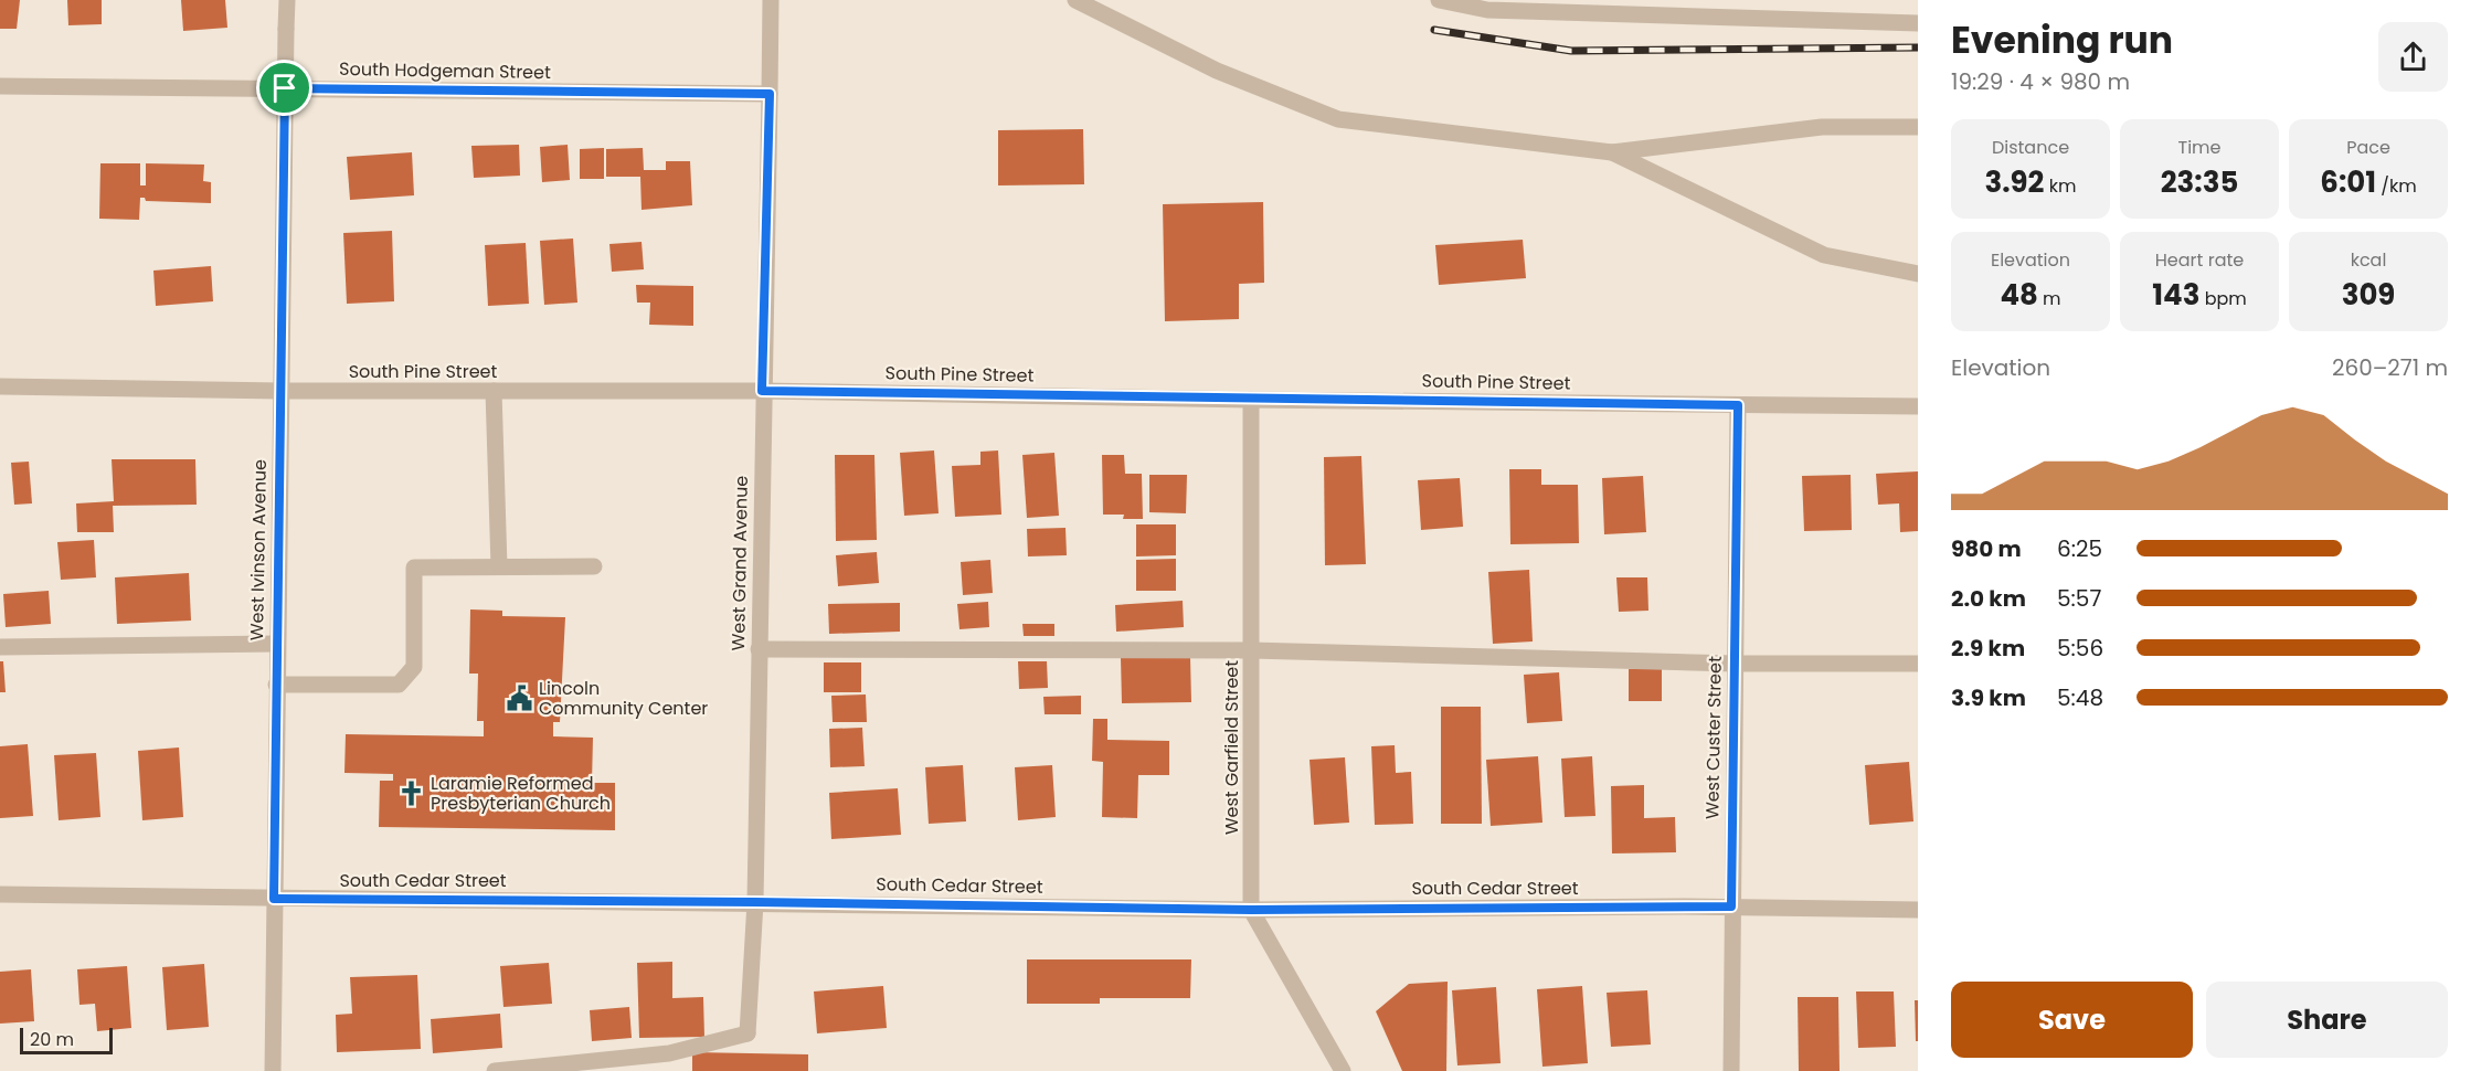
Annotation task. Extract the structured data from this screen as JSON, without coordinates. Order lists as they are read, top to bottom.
{
  "streets": {
    "street": [
      "South Hodgeman Street",
      "South Pine Street",
      "West Ivinson Avenue",
      "West Grand Avenue",
      "West Custer Street",
      "West Garfield Street",
      "South Cedar Street"
    ]
  },
  "crossings": [
    ["South Hodgeman Street", "West Ivinson Avenue"],
    ["South Hodgeman Street", "West Grand Avenue"],
    ["South Pine Street", "West Ivinson Avenue"],
    ["South Pine Street", "West Grand Avenue"],
    ["South Pine Street", "West Custer Street"],
    ["South Pine Street", "West Garfield Street"],
    ["West Ivinson Avenue", "South Cedar Street"],
    ["West Grand Avenue", "South Cedar Street"],
    ["West Custer Street", "South Cedar Street"],
    ["West Garfield Street", "South Cedar Street"]
  ],
  "places": {
    "public building": ["Lincoln Community Center"],
    "church": ["Laramie Reformed Presbyterian Church"]
  },
  "scale_bar": "20 m",
  "page": {
    "heading": ["Evening run", "19:29 · 4 × 980 m"],
    "stats": [
      ["Distance", "3.92 km"],
      ["Time", "23:35"],
      ["Pace", "6:01 /km"],
      ["Elevation", "48 m"],
      ["Heart rate", "143 bpm"],
      ["kcal", "309"]
    ],
    "chart": ["Elevation", "260–271 m"],
    "list": [
      {
        "name": "980 m",
        "note": "6:25"
      },
      {
        "name": "2.0 km",
        "note": "5:57"
      },
      {
        "name": "2.9 km",
        "note": "5:56"
      },
      {
        "name": "3.9 km",
        "note": "5:48"
      }
    ],
    "buttons": ["Save", "Share"],
    "scale": "20 m"
  }
}
